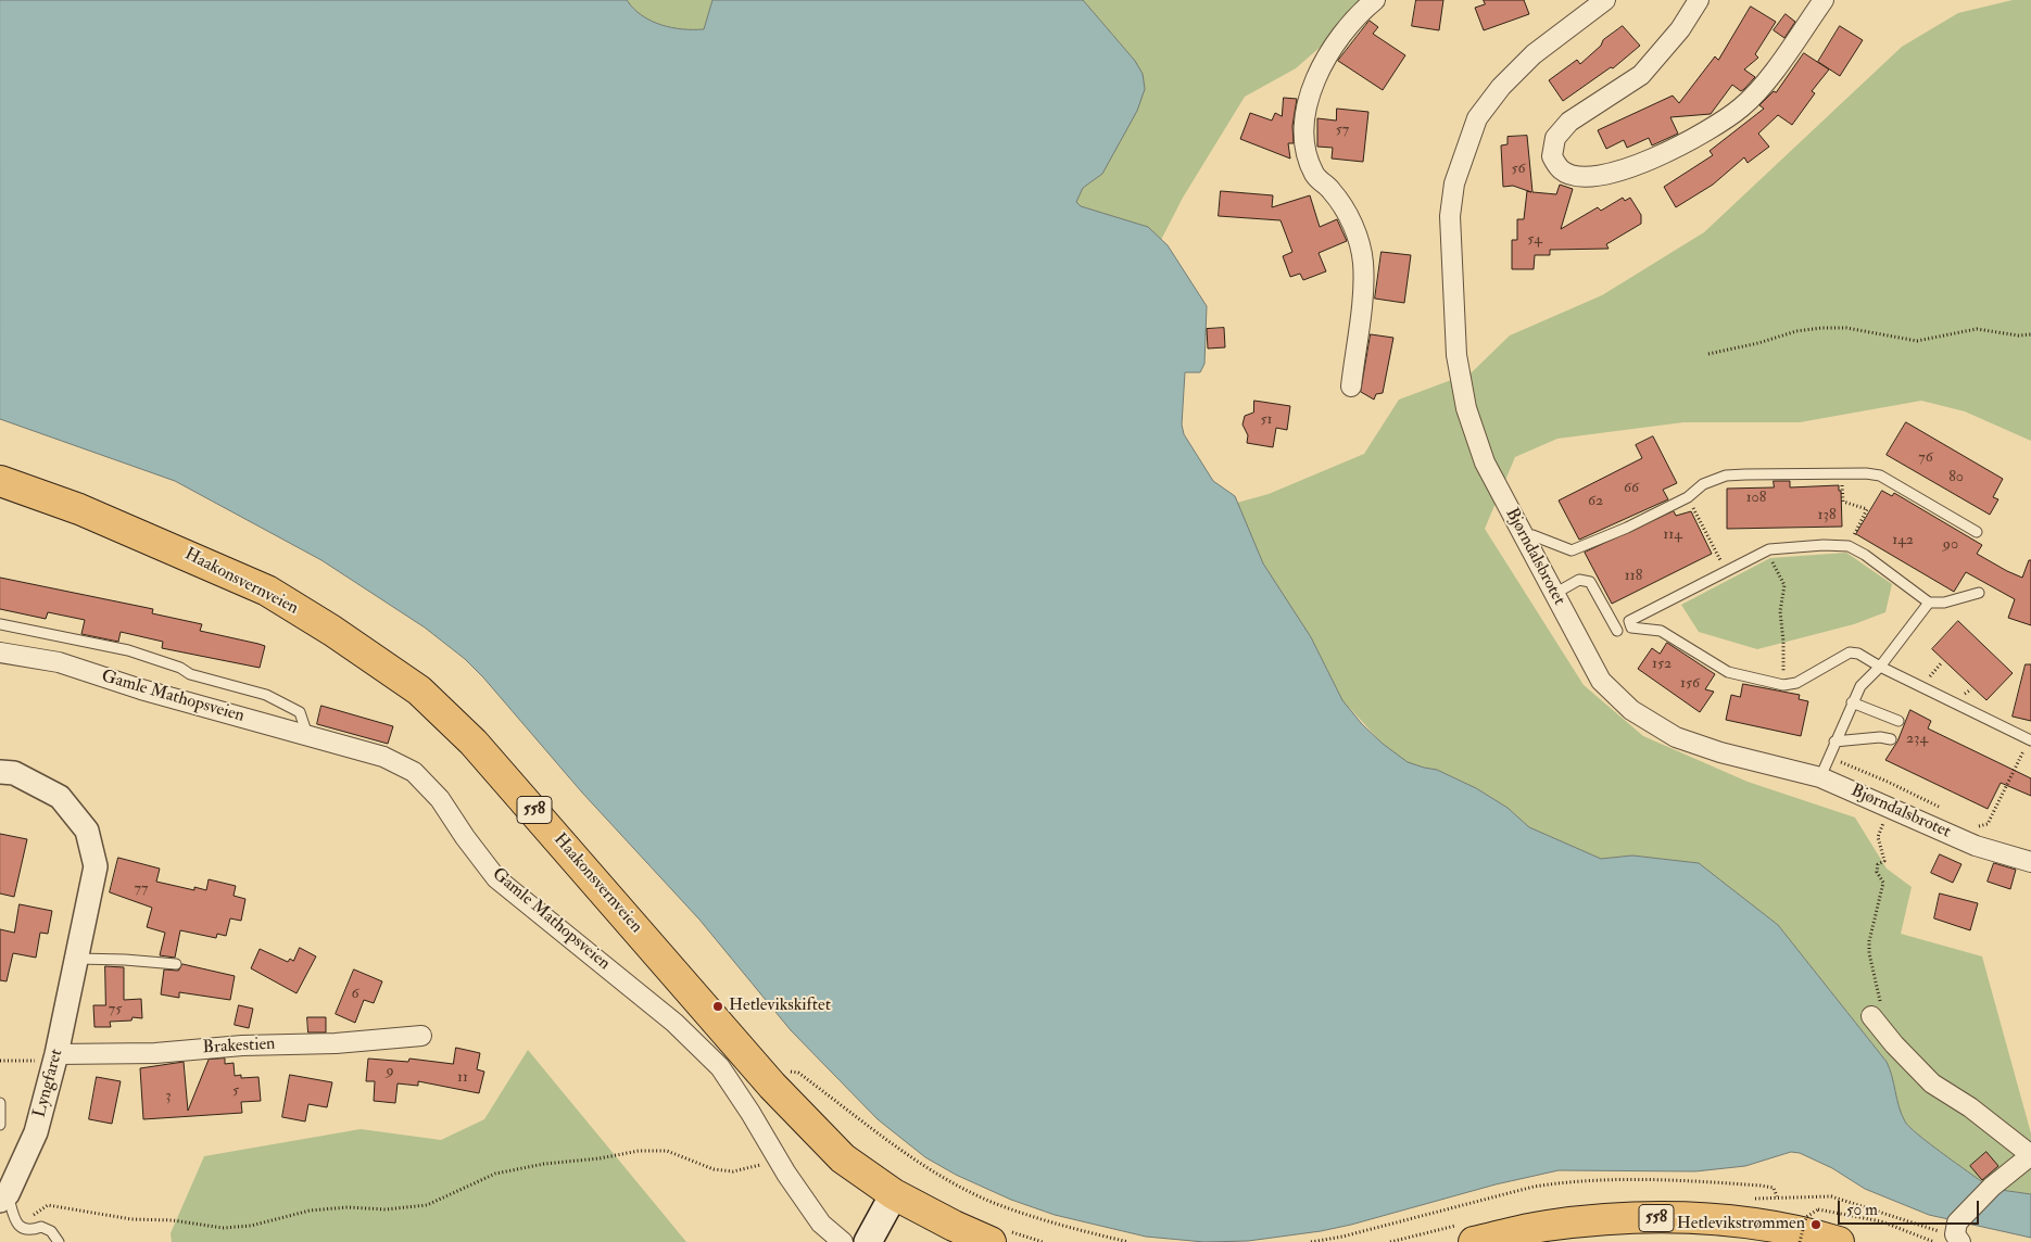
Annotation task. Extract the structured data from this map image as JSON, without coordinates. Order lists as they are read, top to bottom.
{
  "streets": {
    "main road": ["Haakonsvernveien", "558"],
    "street": [
      "Bjørndalsbrotet",
      "Gamle Mathopsveien",
      "Brakestien",
      "Lyngfaret"
    ]
  },
  "crossings": [
    ["Brakestien", "Lyngfaret"]
  ],
  "places": ["Hetlevikskiftet", "Hetlevikstrømmen"],
  "house_numbers": [
    "57",
    "56",
    "54",
    "51",
    "76",
    "80",
    "66",
    "108",
    "62",
    "138",
    "114",
    "142",
    "90",
    "118",
    "152",
    "156",
    "234",
    "77",
    "6",
    "75",
    "9",
    "11",
    "5",
    "3"
  ],
  "scale_bar": "50 m"
}
